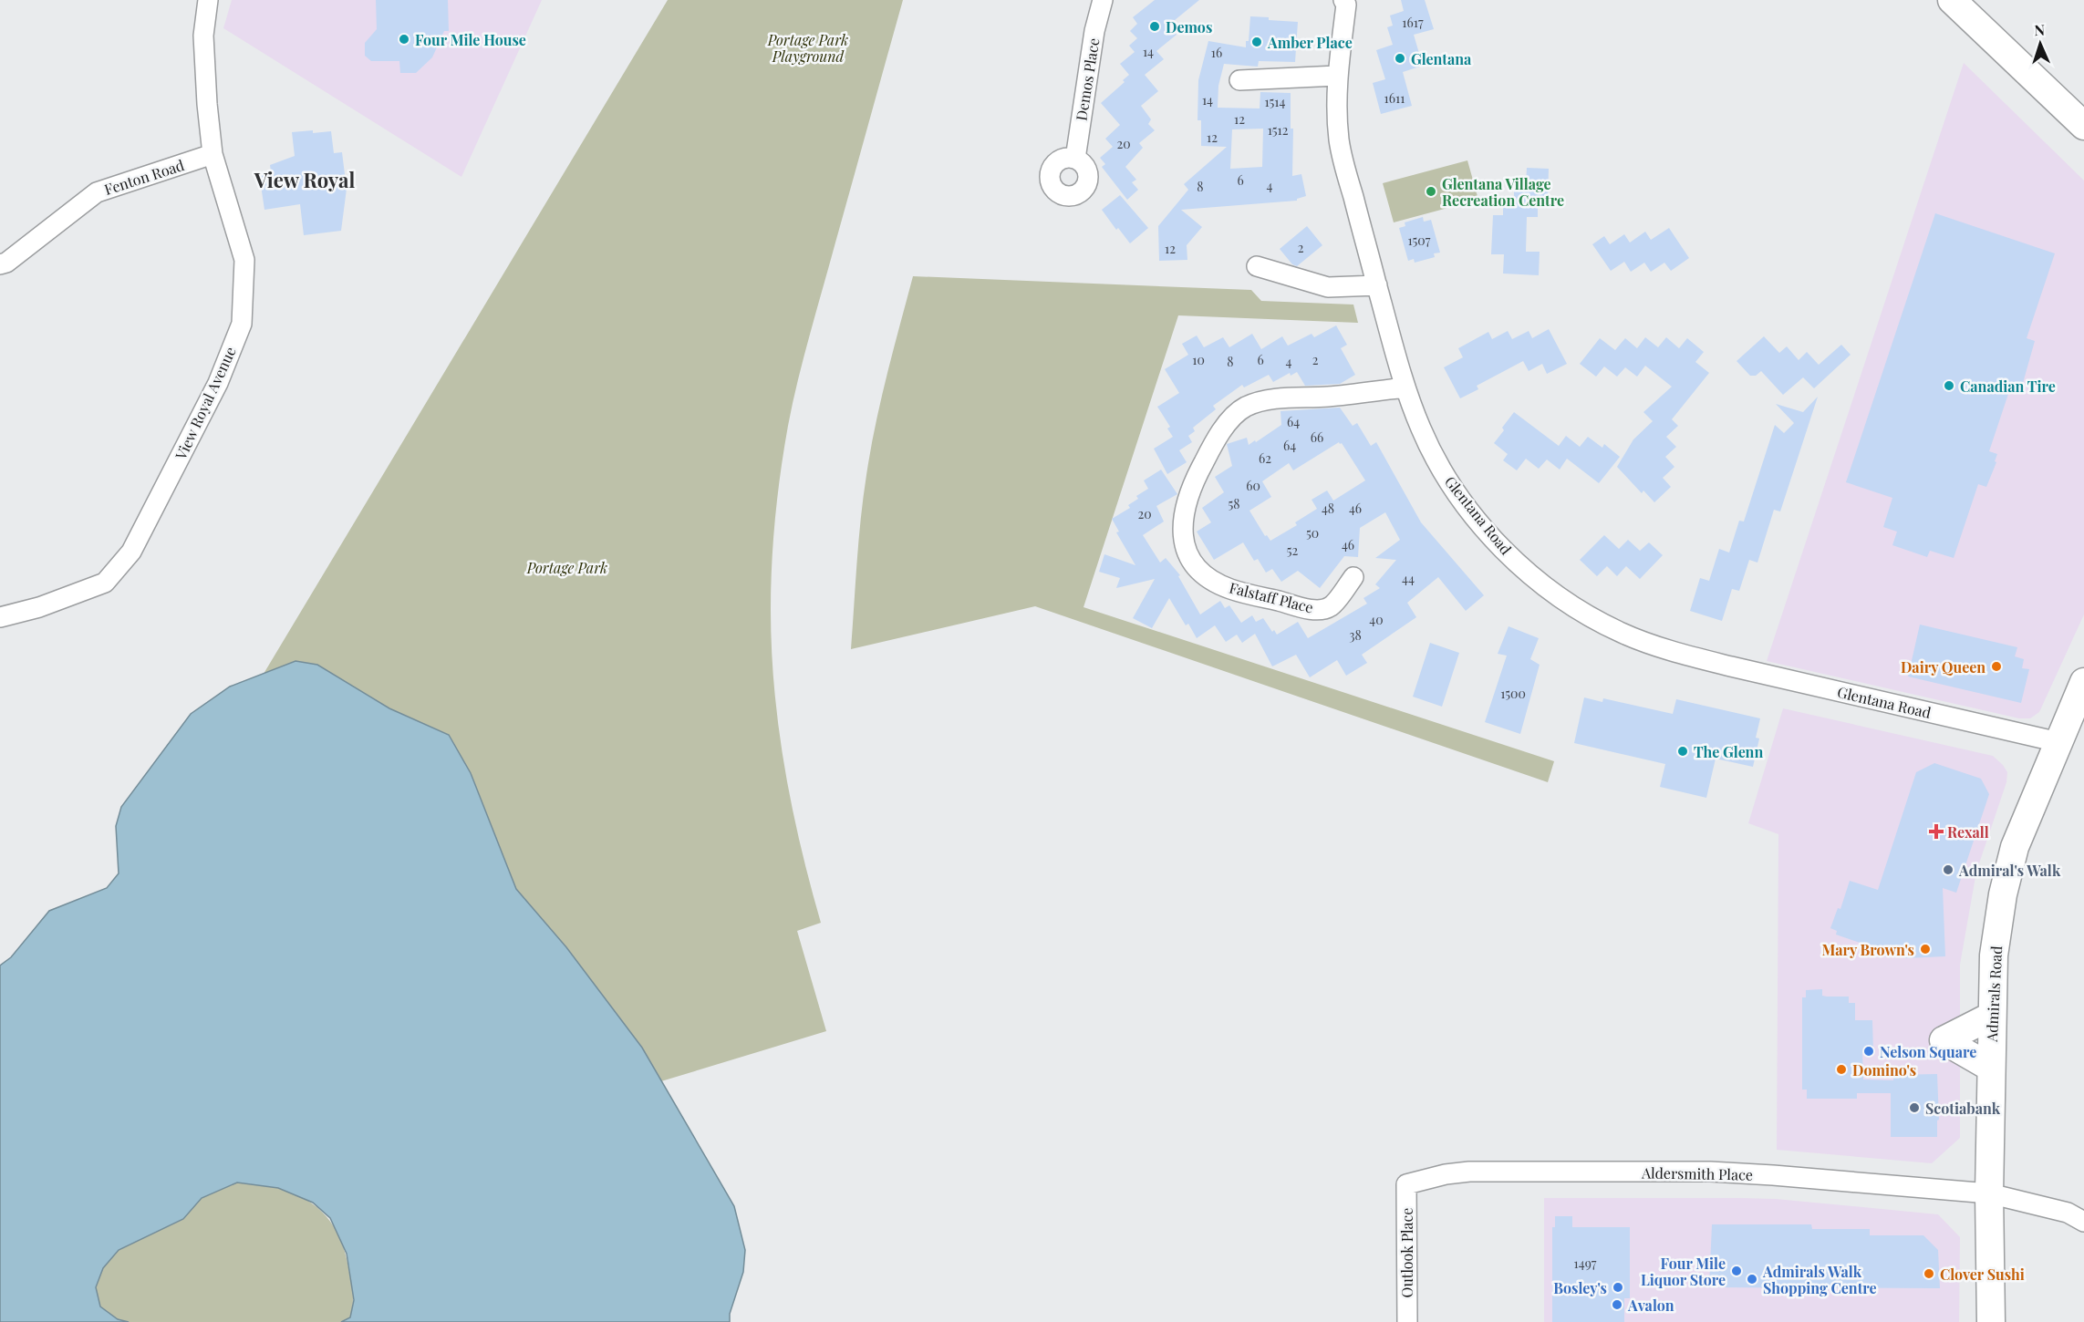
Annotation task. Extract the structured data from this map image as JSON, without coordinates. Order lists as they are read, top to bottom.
{
  "streets": {
    "main road": ["Admirals Road"],
    "street": [
      "Demos Place",
      "Fenton Road",
      "View Royal Avenue",
      "Glentana Road",
      "Falstaff Place",
      "Aldersmith Place",
      "Outlook Place"
    ]
  },
  "crossings": [
    ["Fenton Road", "View Royal Avenue"],
    ["Glentana Road", "Falstaff Place"],
    ["Glentana Road", "Admirals Road"],
    ["Admirals Road", "Aldersmith Place"],
    ["Aldersmith Place", "Outlook Place"]
  ],
  "districts": ["View Royal"],
  "parks": ["Portage Park Playground", "Portage Park"],
  "places": {
    "other": [
      "Demos",
      "Four Mile House",
      "Amber Place",
      "Glentana",
      "Glentana Village Recreation Centre",
      "Canadian Tire",
      "Dairy Queen",
      "The Glenn",
      "Admiral's Walk",
      "Mary Brown's",
      "Nelson Square",
      "Domino's",
      "Scotiabank",
      "Four Mile Liquor Store",
      "Clover Sushi",
      "Admirals Walk Shopping Centre",
      "Bosley's",
      "Avalon"
    ],
    "health": ["Rexall"]
  },
  "house_numbers": [
    "1617",
    "14",
    "16",
    "1611",
    "14",
    "1514",
    "12",
    "1512",
    "12",
    "20",
    "6",
    "4",
    "8",
    "1507",
    "2",
    "12",
    "10",
    "6",
    "2",
    "8",
    "4",
    "64",
    "66",
    "64",
    "62",
    "60",
    "58",
    "48",
    "46",
    "20",
    "50",
    "46",
    "52",
    "44",
    "40",
    "38",
    "1500",
    "1497"
  ],
  "north": "top"
}
